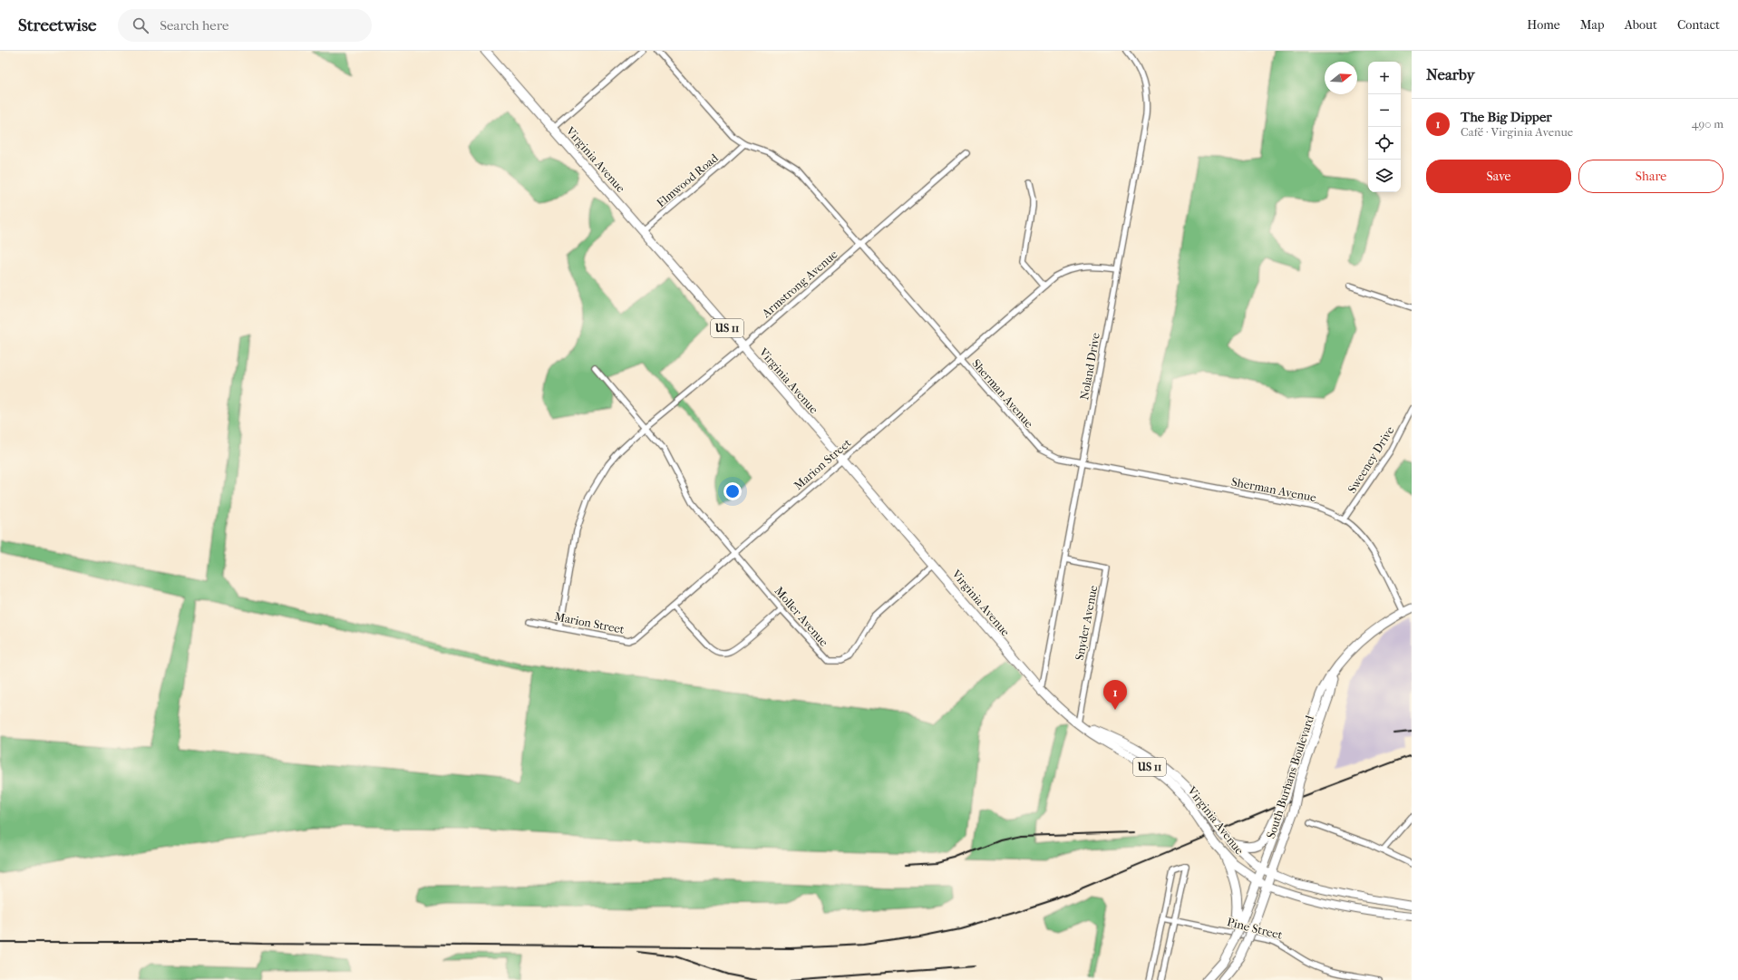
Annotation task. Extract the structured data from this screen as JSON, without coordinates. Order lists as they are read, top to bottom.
{
  "streets": {
    "main road": ["Virginia Avenue", "US 11", "South Burhans Boulevard"],
    "street": [
      "Elmwood Road",
      "Armstrong Avenue",
      "Noland Drive",
      "Sherman Avenue",
      "Sweeney Drive",
      "Marion Street",
      "Moller Avenue",
      "Snyder Avenue",
      "Pine Street"
    ]
  },
  "crossings": [
    ["Virginia Avenue", "Elmwood Road"],
    ["Virginia Avenue", "Armstrong Avenue"],
    ["Virginia Avenue", "Noland Drive"],
    ["Virginia Avenue", "Marion Street"],
    ["Virginia Avenue", "Moller Avenue"],
    ["Virginia Avenue", "Snyder Avenue"],
    ["Virginia Avenue", "South Burhans Boulevard"],
    ["Elmwood Road", "Sherman Avenue"],
    ["Armstrong Avenue", "Sherman Avenue"],
    ["Armstrong Avenue", "Marion Street"],
    ["Armstrong Avenue", "Moller Avenue"],
    ["Noland Drive", "Sherman Avenue"],
    ["Noland Drive", "Marion Street"],
    ["Noland Drive", "Snyder Avenue"],
    ["Sherman Avenue", "Sweeney Drive"],
    ["Sherman Avenue", "Marion Street"],
    ["Sherman Avenue", "South Burhans Boulevard"],
    ["Marion Street", "Moller Avenue"]
  ],
  "north": "right",
  "page": {
    "header": "Streetwise",
    "search": "Search here",
    "nav": [
      "Home",
      "Map",
      "About",
      "Contact"
    ],
    "heading": "Nearby",
    "map_buttons": ["+", "−"],
    "list": [
      {
        "mark": "1",
        "name": "The Big Dipper",
        "note": "Café · Virginia Avenue",
        "value": "490 m"
      }
    ],
    "buttons": ["Save", "Share"],
    "pins": "1"
  }
}
